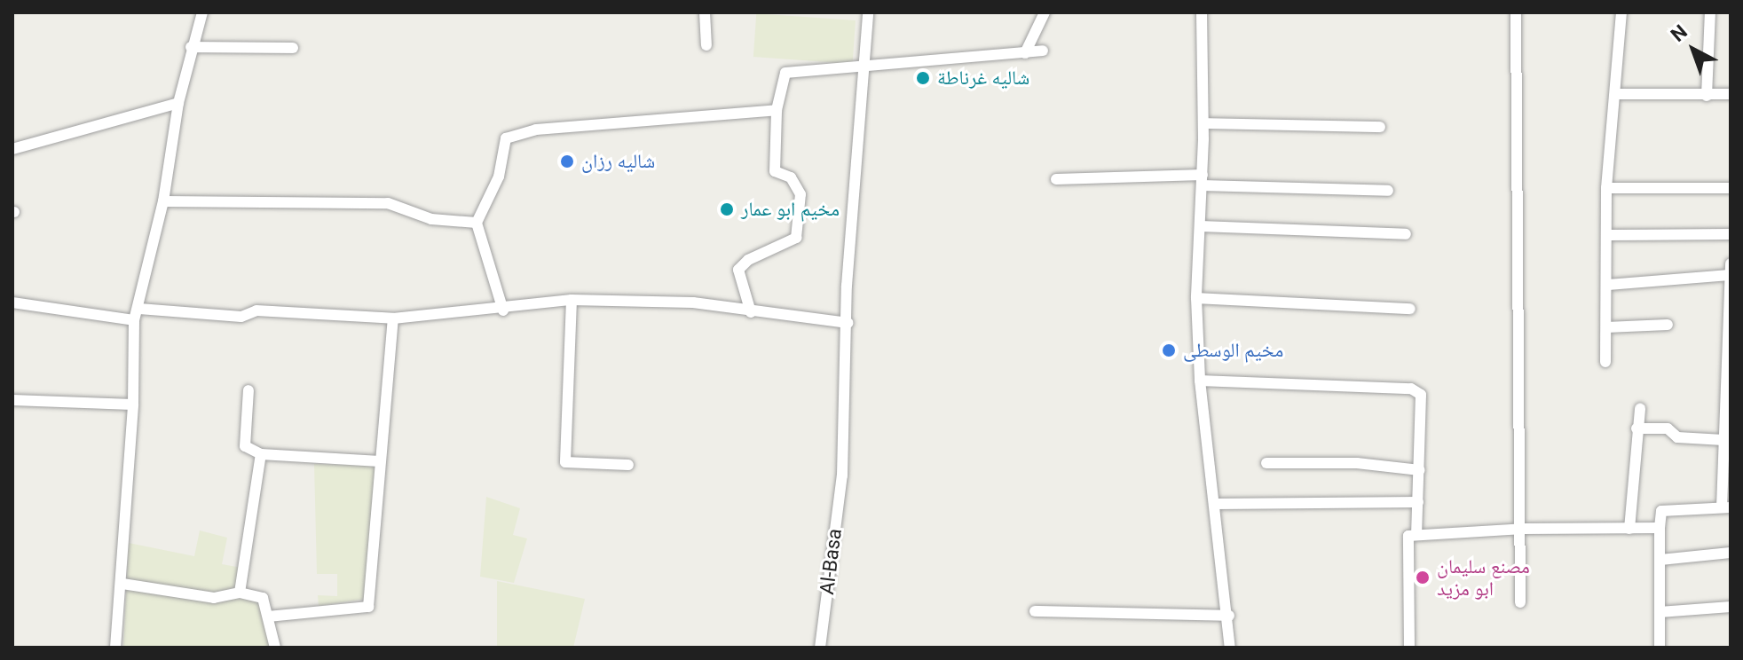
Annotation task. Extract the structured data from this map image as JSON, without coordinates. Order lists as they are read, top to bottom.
{
  "streets": {
    "street": ["Al-Basa"]
  },
  "places": [
    "شاليه غرناطة",
    "شاليه رزان",
    "مخيم ابو عمار",
    "مخيم الوسطى",
    "مصنع سليمان ابو مزيد"
  ],
  "north": "top left"
}
